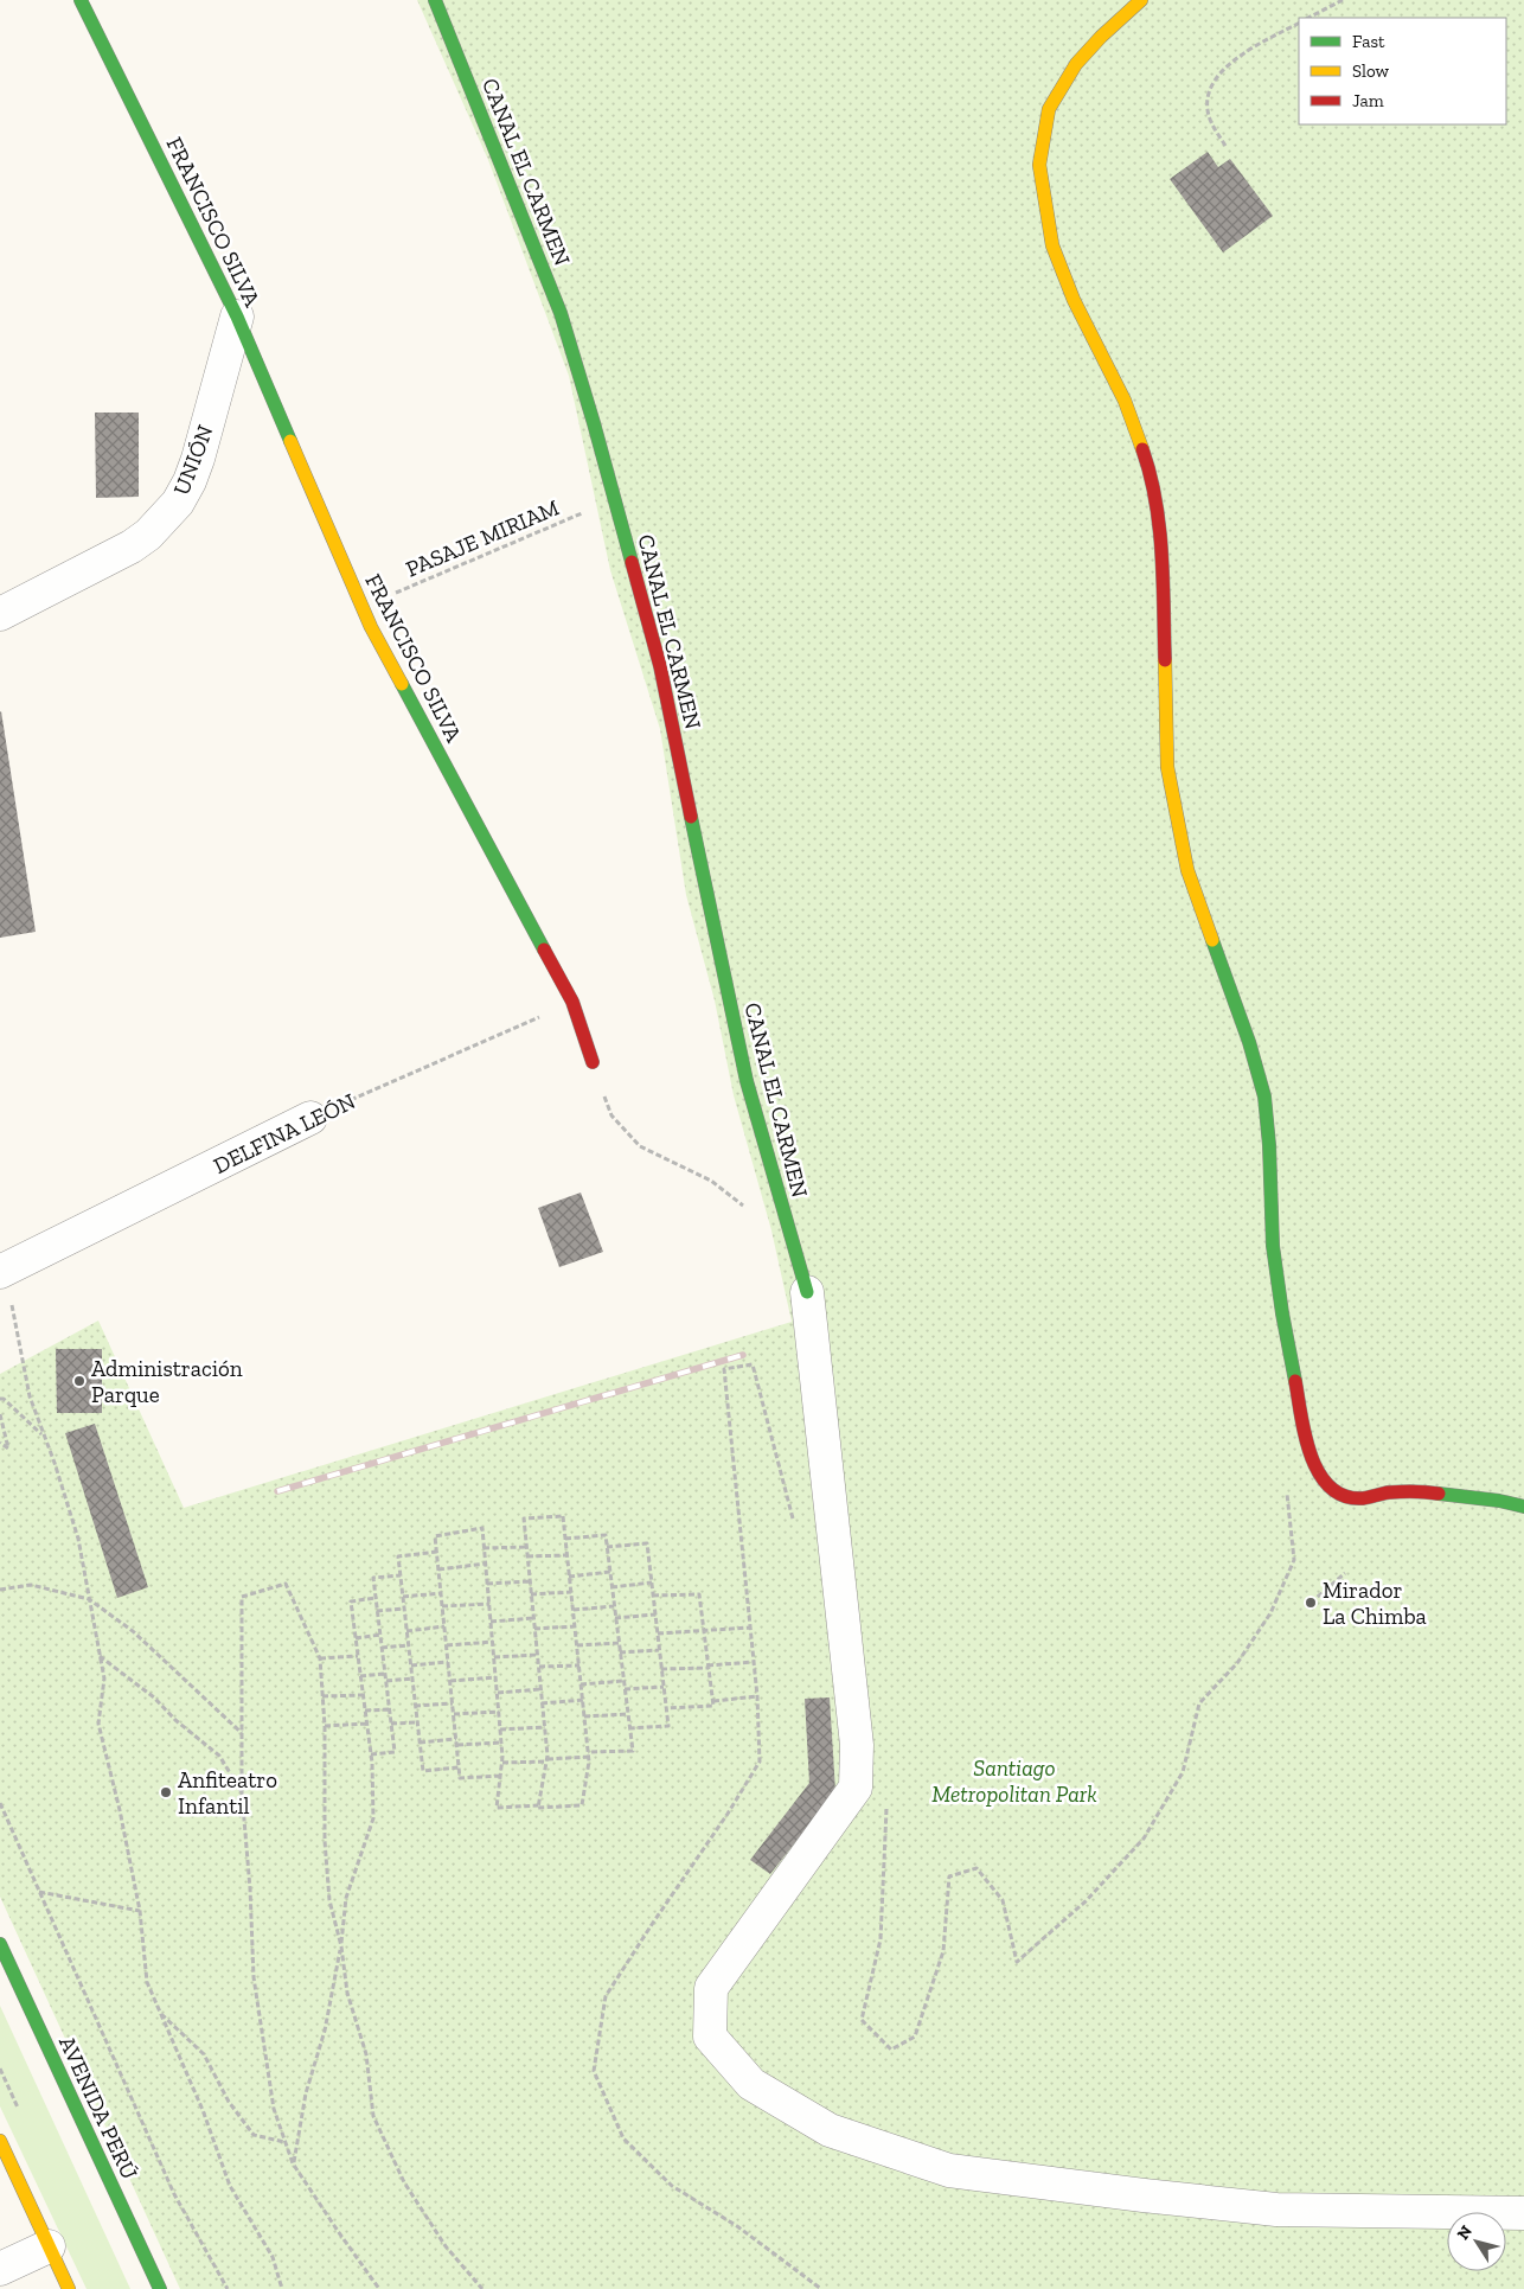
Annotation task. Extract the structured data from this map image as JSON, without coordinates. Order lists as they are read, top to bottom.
{
  "streets": {
    "street": [
      "CANAL EL CARMEN",
      "FRANCISCO SILVA",
      "UNIÓN",
      "DELFINA LEÓN",
      "AVENIDA PERÚ"
    ],
    "path": ["PASAJE MIRIAM"]
  },
  "crossings": [
    ["CANAL EL CARMEN", "PASAJE MIRIAM"],
    ["FRANCISCO SILVA", "UNIÓN"],
    ["FRANCISCO SILVA", "PASAJE MIRIAM"],
    ["FRANCISCO SILVA", "DELFINA LEÓN"]
  ],
  "parks": ["Santiago Metropolitan Park"],
  "places": ["Administración Parque", "Mirador La Chimba", "Anfiteatro Infantil"],
  "legend": ["Fast", "Slow", "Jam"],
  "north": "top left"
}
